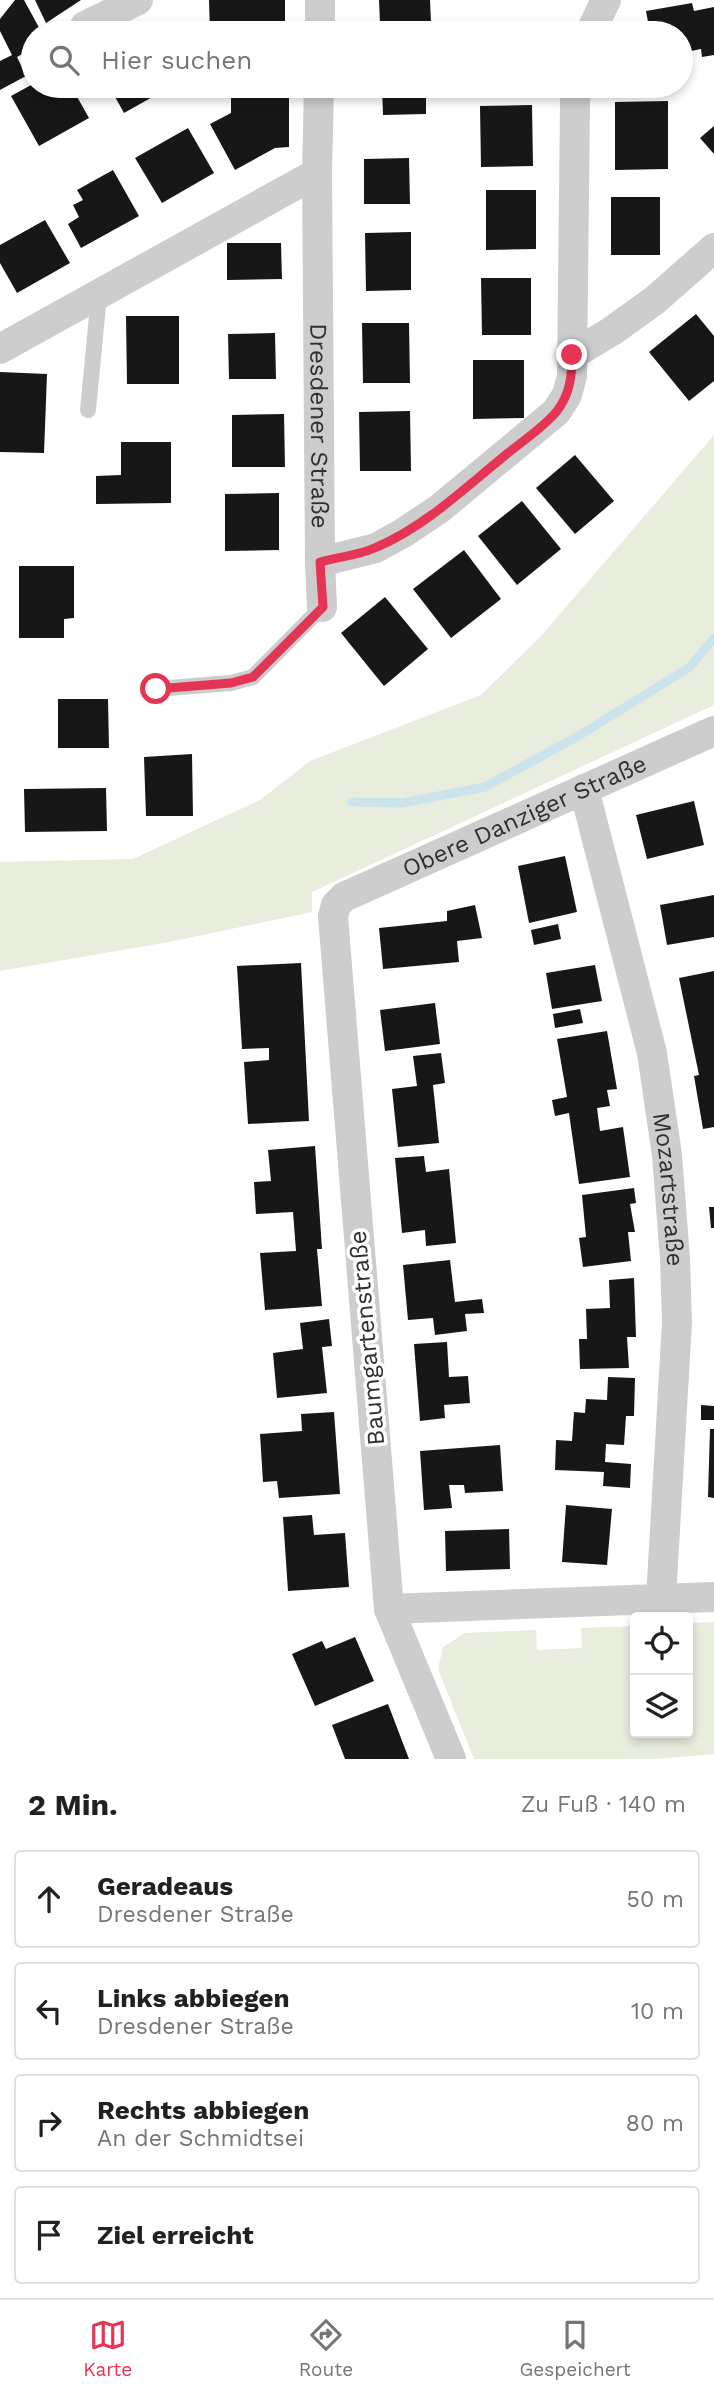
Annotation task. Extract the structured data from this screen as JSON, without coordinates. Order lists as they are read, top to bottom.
{
  "streets": {
    "street": [
      "Dresdener Straße",
      "Obere Danziger Straße",
      "Mozartstraße",
      "Baumgartenstraße"
    ]
  },
  "crossings": [
    ["Obere Danziger Straße", "Mozartstraße"],
    ["Obere Danziger Straße", "Baumgartenstraße"]
  ],
  "page": {
    "search": "Hier suchen",
    "heading": ["2 Min.", "Zu Fuß · 140 m"],
    "list": [
      ["Geradeaus", "Dresdener Straße", "50 m"],
      ["Links abbiegen", "Dresdener Straße", "10 m"],
      ["Rechts abbiegen", "An der Schmidtsei", "80 m"],
      "Ziel erreicht"
    ],
    "nav": ["Karte", "Route", "Gespeichert"]
  }
}
